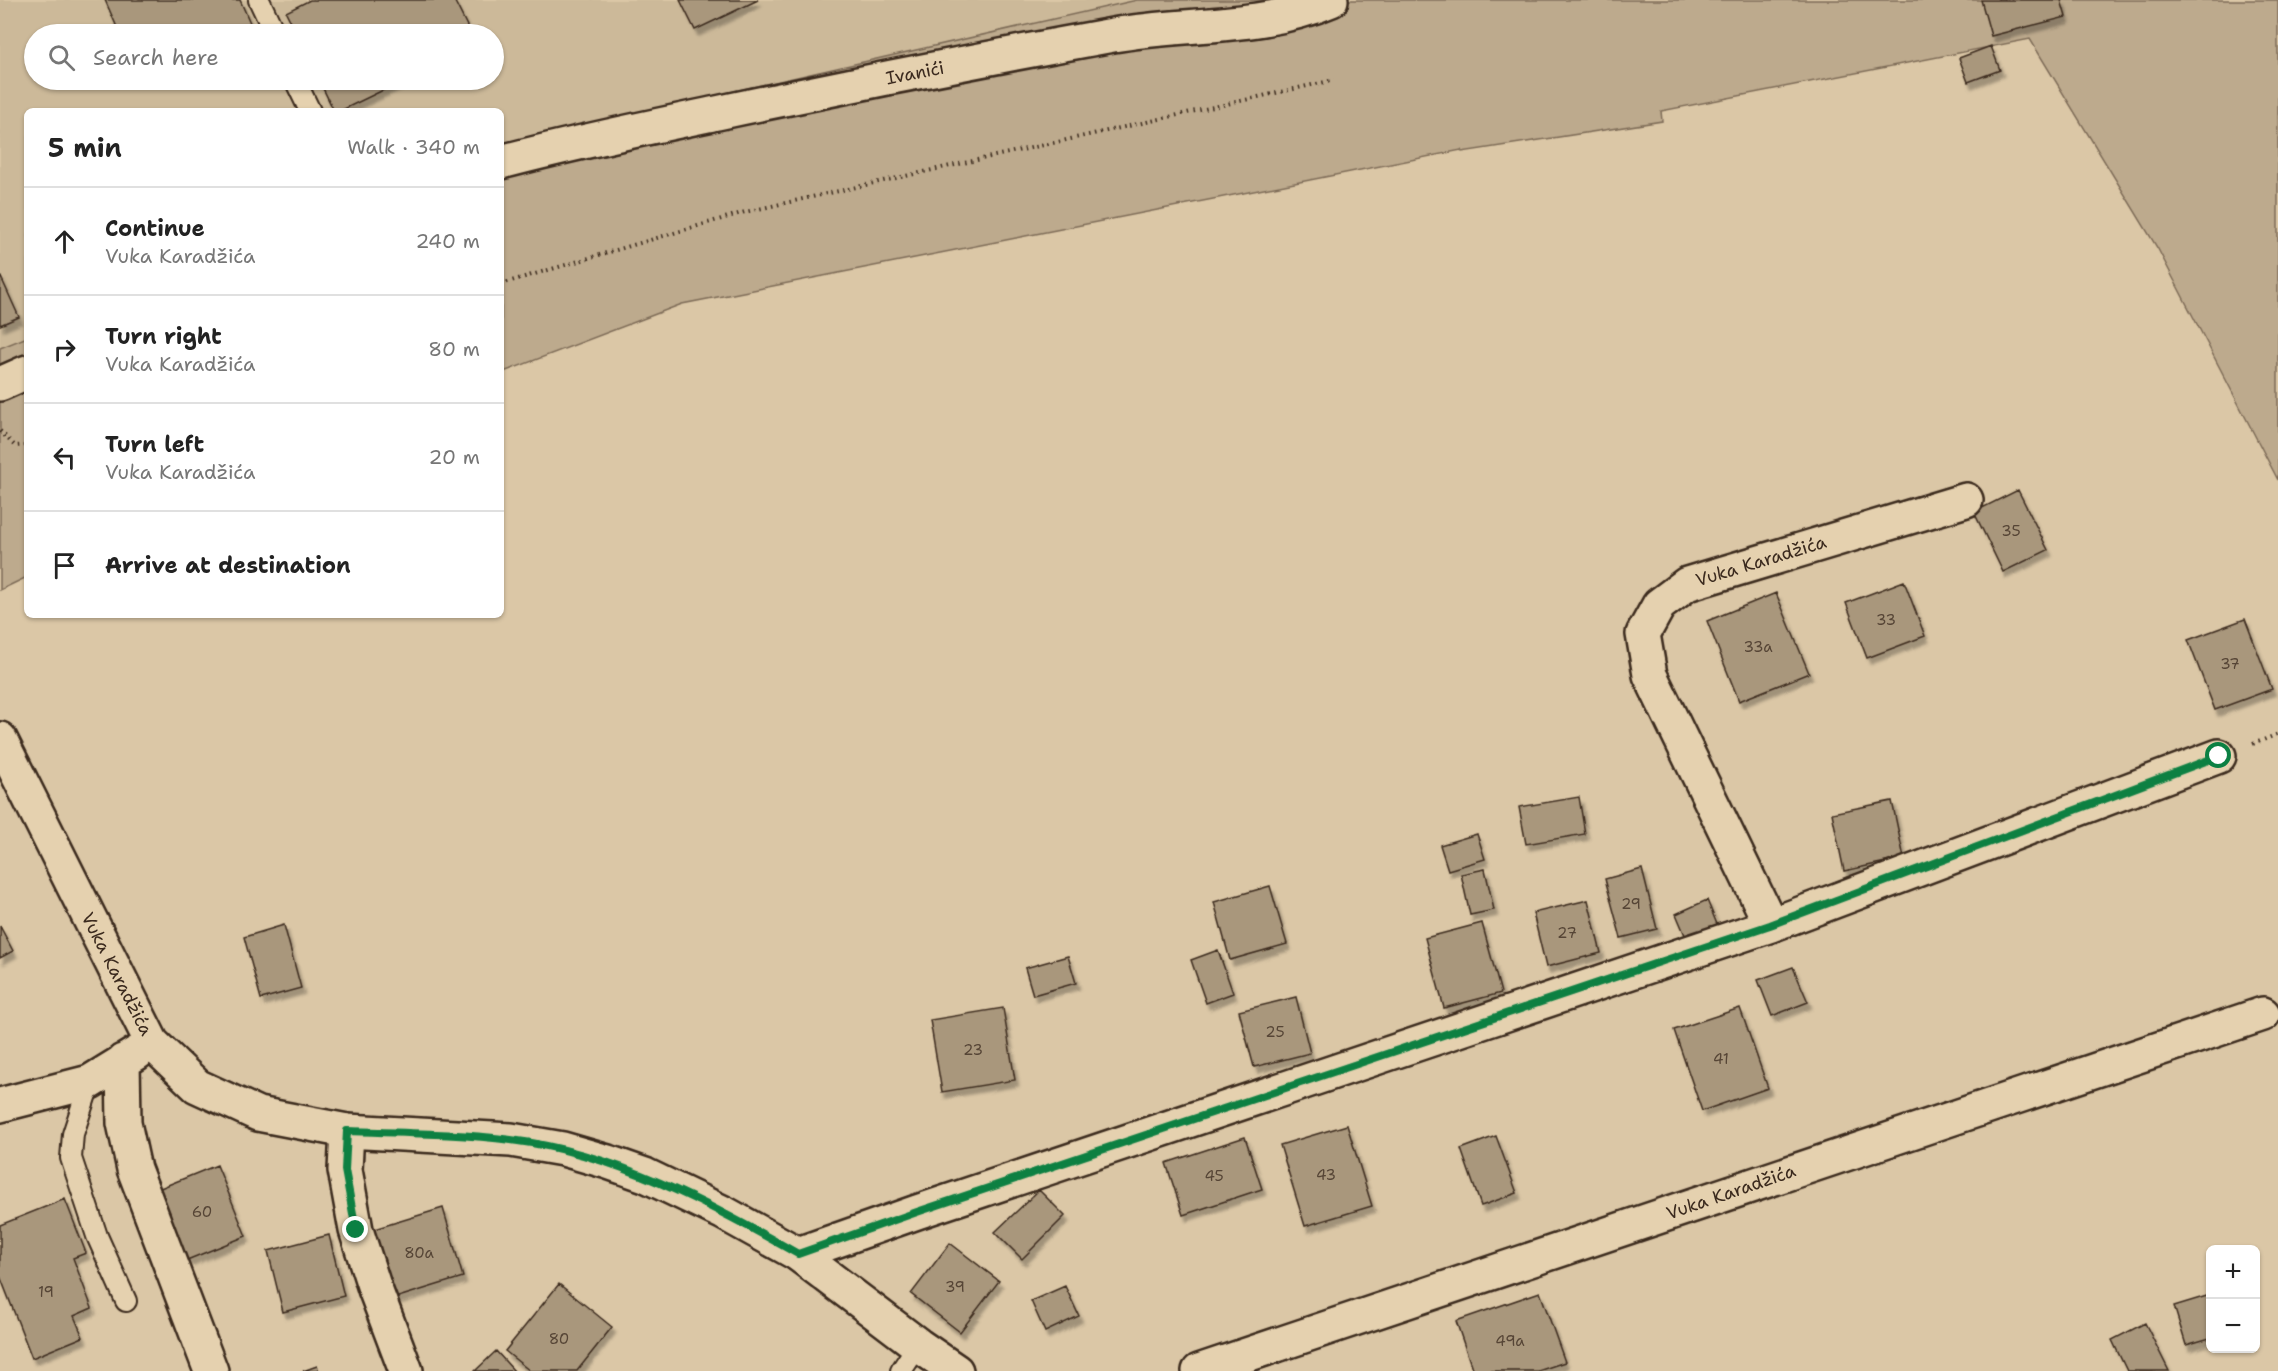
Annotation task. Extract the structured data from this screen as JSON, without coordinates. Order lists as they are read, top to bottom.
{
  "streets": {
    "street": ["Ivanići", "Vuka Karadžića"]
  },
  "house_numbers": [
    "35",
    "33",
    "33a",
    "37",
    "29",
    "27",
    "25",
    "23",
    "41",
    "43",
    "45",
    "60",
    "80a",
    "39",
    "19",
    "80",
    "49a"
  ],
  "page": {
    "search": "Search here",
    "heading": ["5 min", "Walk · 340 m"],
    "list": [
      ["Continue", "Vuka Karadžića", "240 m"],
      ["Turn right", "Vuka Karadžića", "80 m"],
      ["Turn left", "Vuka Karadžića", "20 m"],
      "Arrive at destination"
    ],
    "map_buttons": ["+", "−"]
  }
}
